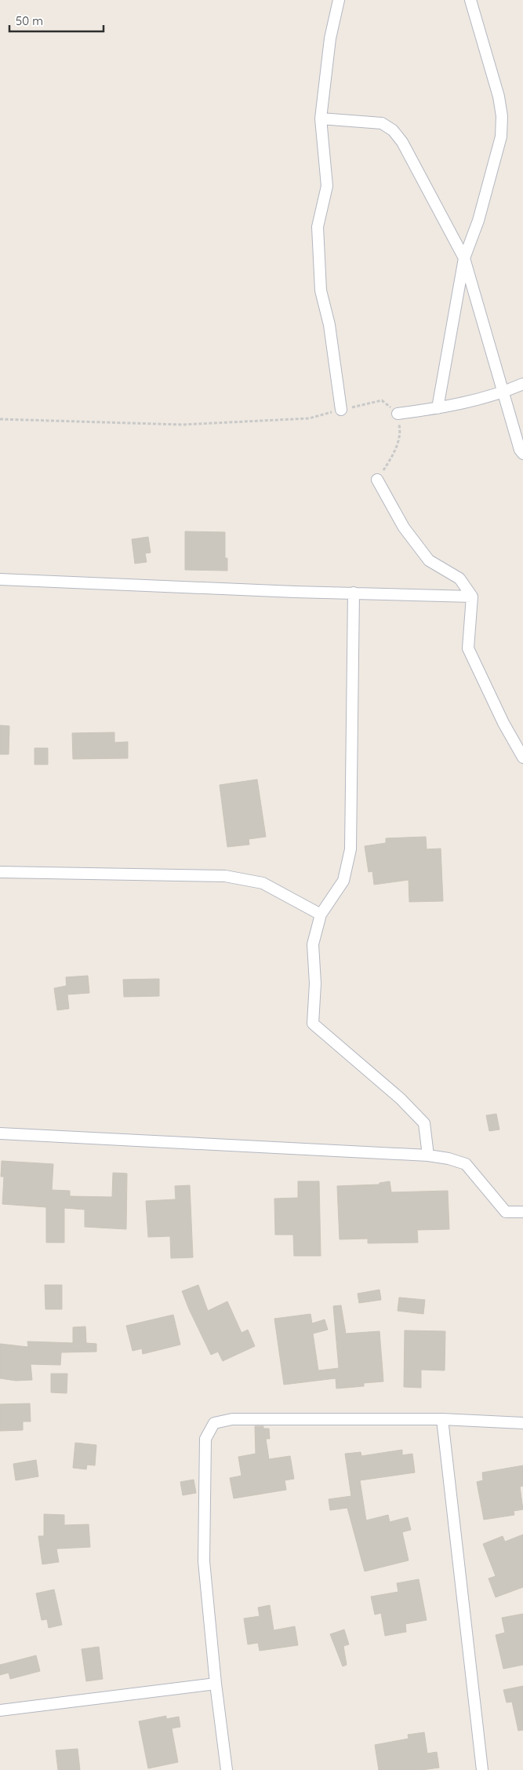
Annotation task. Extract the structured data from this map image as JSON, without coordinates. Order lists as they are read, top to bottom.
{
  "scale_bar": "50 m"
}
